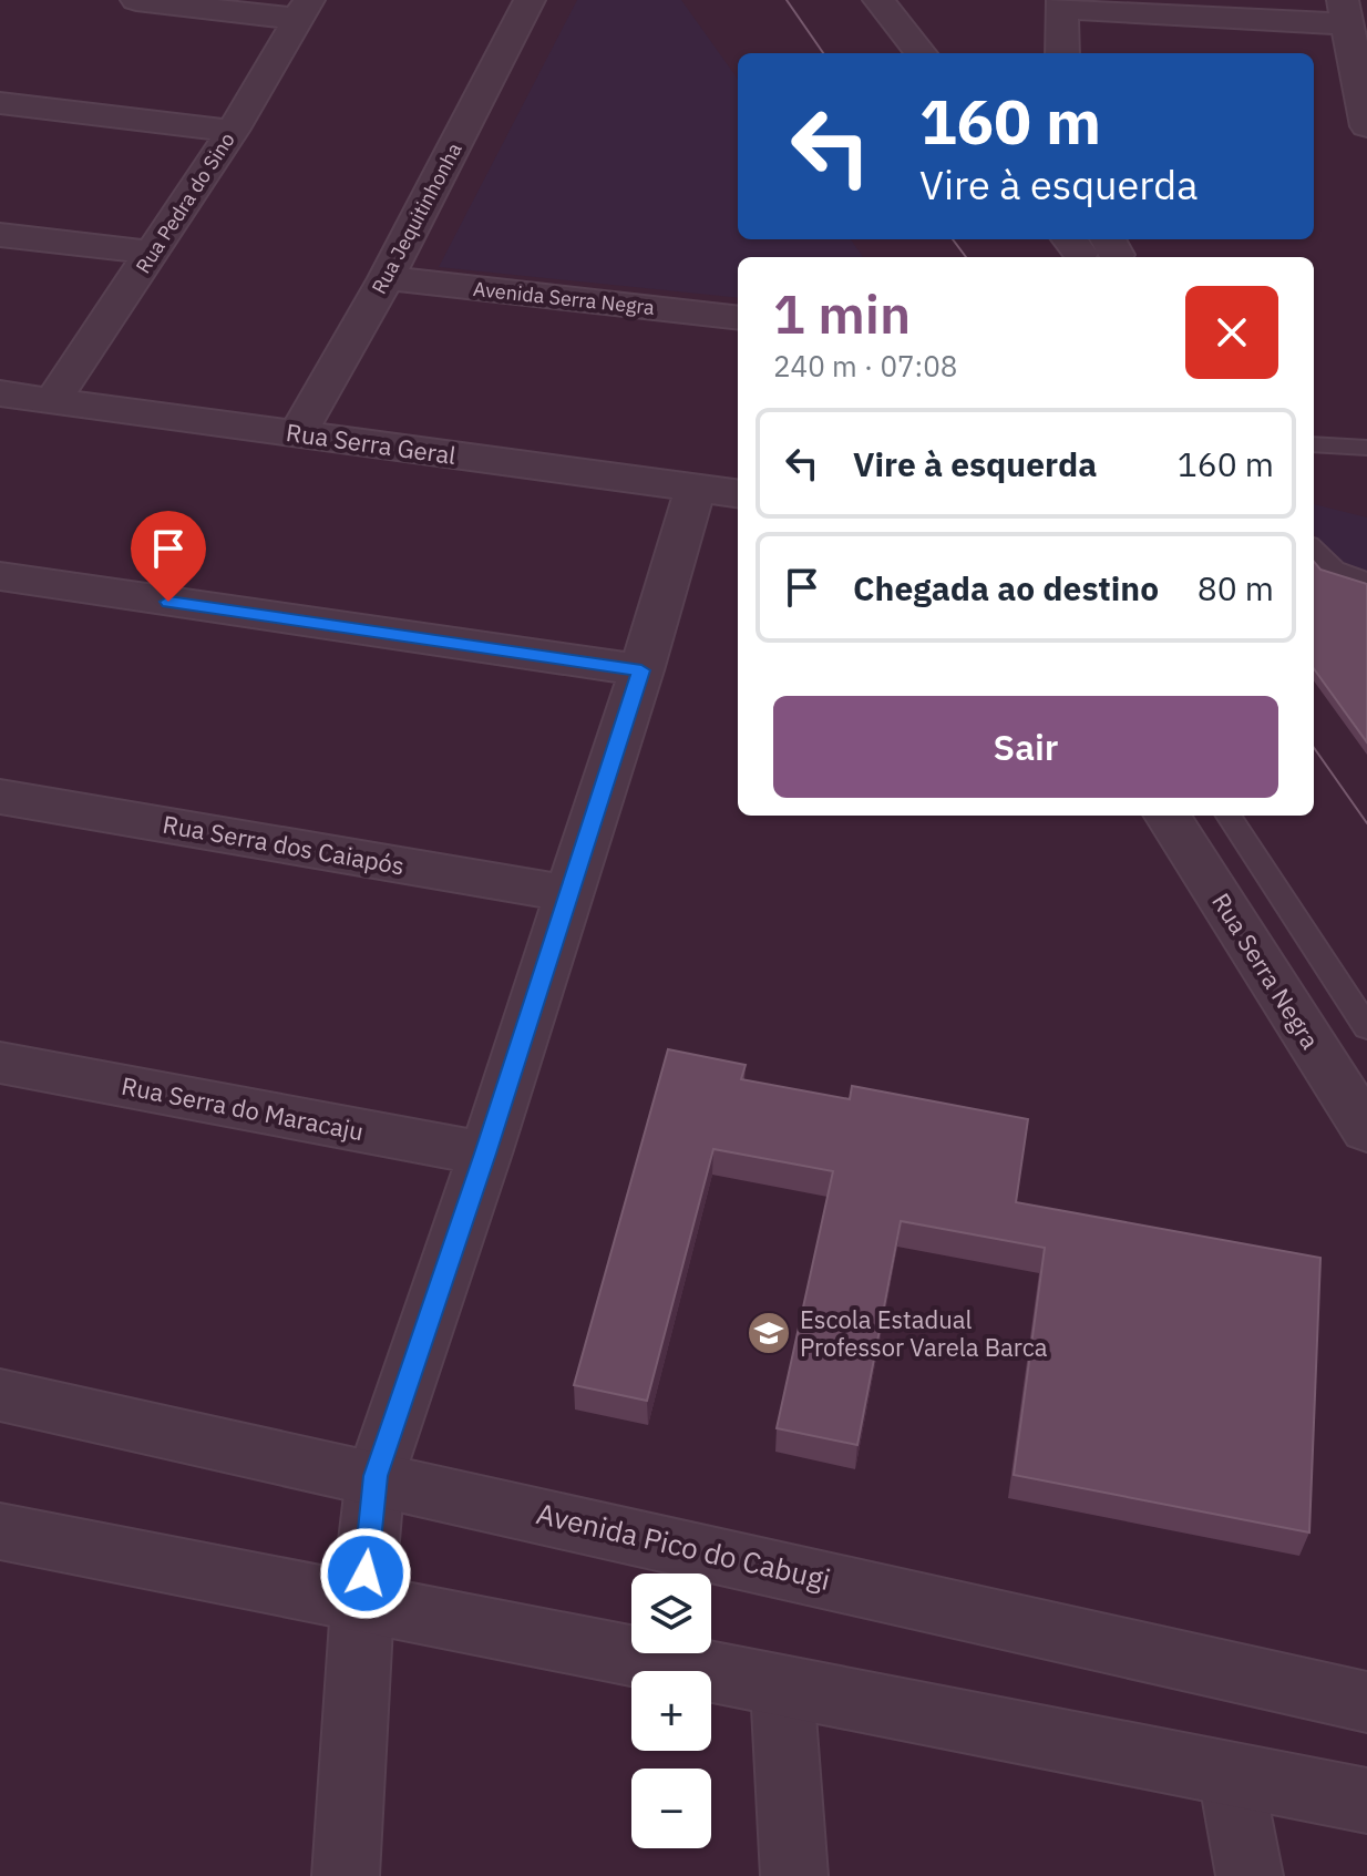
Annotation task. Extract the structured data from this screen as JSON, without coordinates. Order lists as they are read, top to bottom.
{
  "streets": {
    "street": [
      "Rua Pedra do Sino",
      "Rua Jequitinhonha",
      "Avenida Serra Negra",
      "Rua Serra Geral",
      "Rua Serra dos Caiapós",
      "Rua Serra Negra",
      "Rua Serra do Maracaju",
      "Avenida Pico do Cabugi"
    ]
  },
  "crossings": [
    ["Rua Pedra do Sino", "Rua Serra Geral"],
    ["Rua Jequitinhonha", "Avenida Serra Negra"],
    ["Rua Jequitinhonha", "Rua Serra Geral"]
  ],
  "places": {
    "school or university": ["Escola Estadual Professor Varela Barca"]
  },
  "page": {
    "turn": ["160 m", "Vire à esquerda"],
    "heading": ["1 min", "240 m · 07:08"],
    "list": [
      {
        "name": "Vire à esquerda",
        "value": "160 m"
      },
      {
        "name": "Chegada ao destino",
        "value": "80 m"
      }
    ],
    "buttons": "Sair",
    "map_buttons": ["+", "−"]
  }
}
